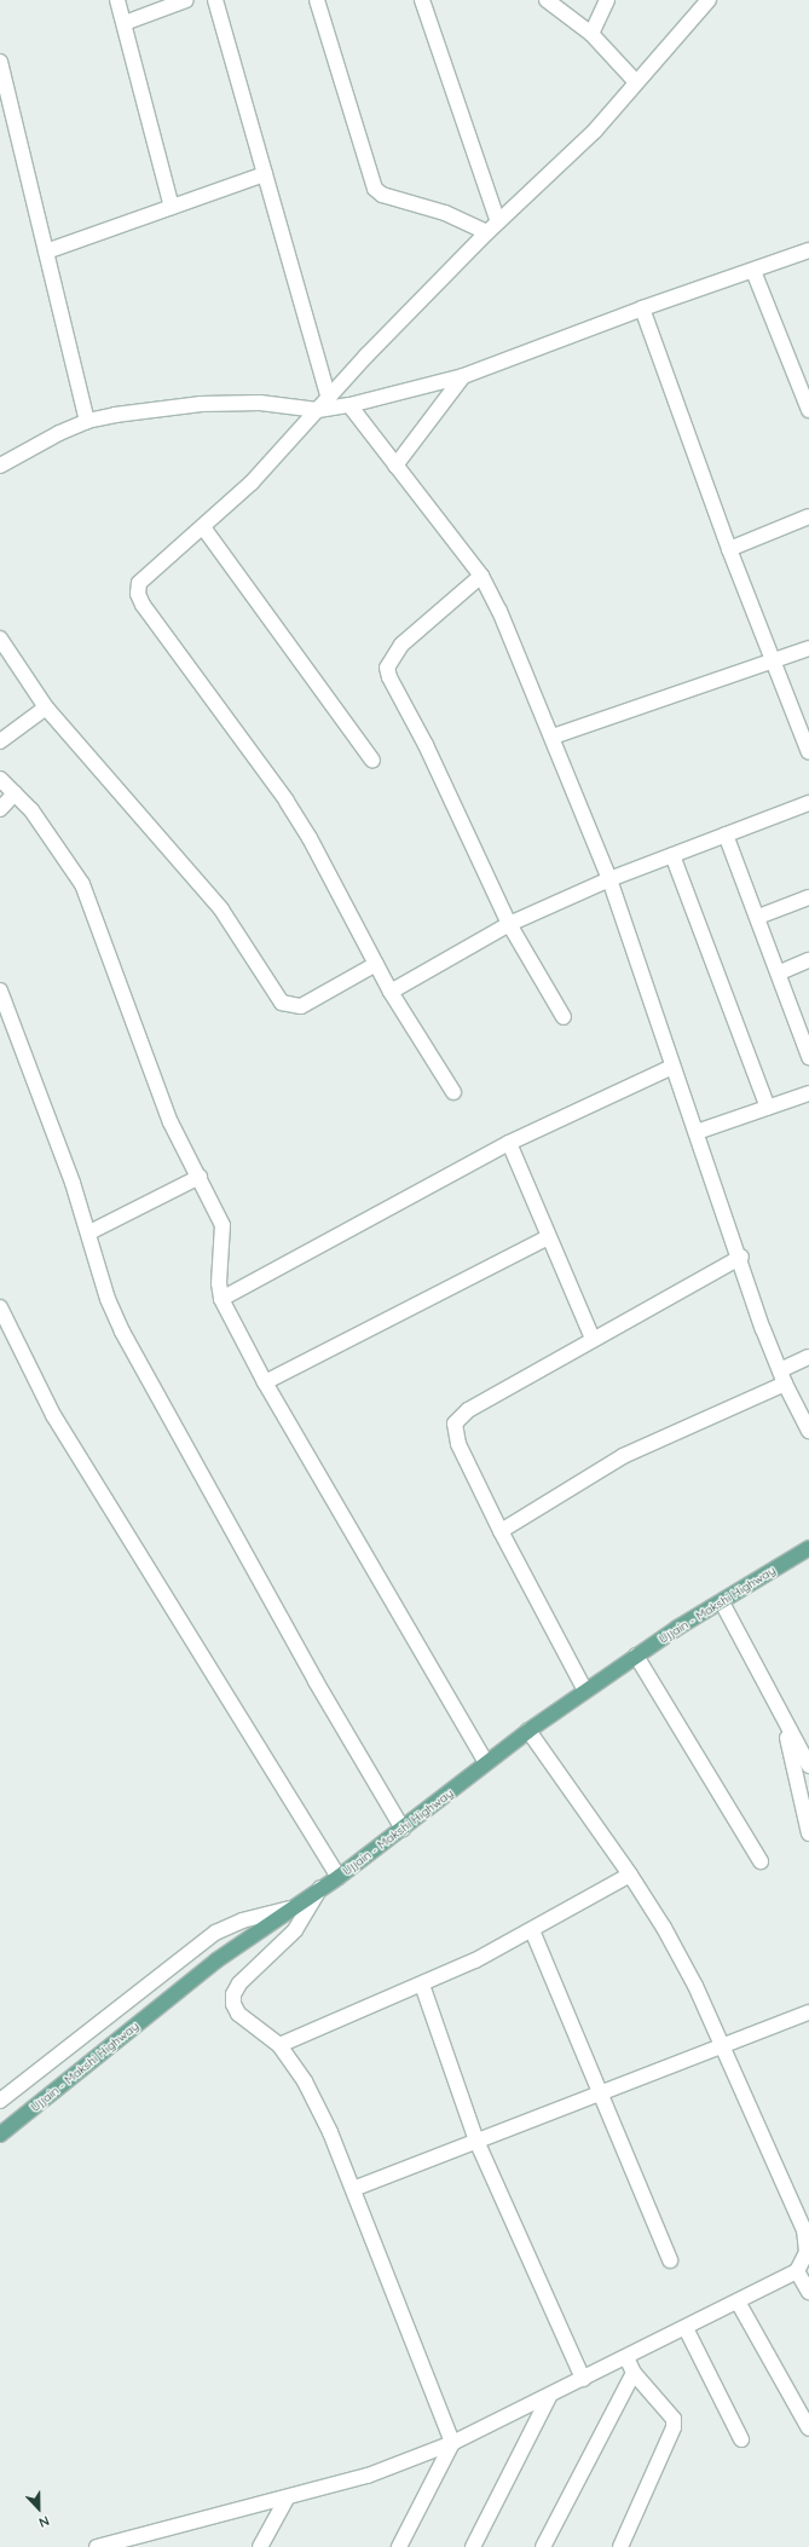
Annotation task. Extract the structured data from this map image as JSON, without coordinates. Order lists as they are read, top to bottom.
{
  "streets": {
    "main road": ["Ujjain - Makshi Highway"]
  },
  "north": "bottom"
}
